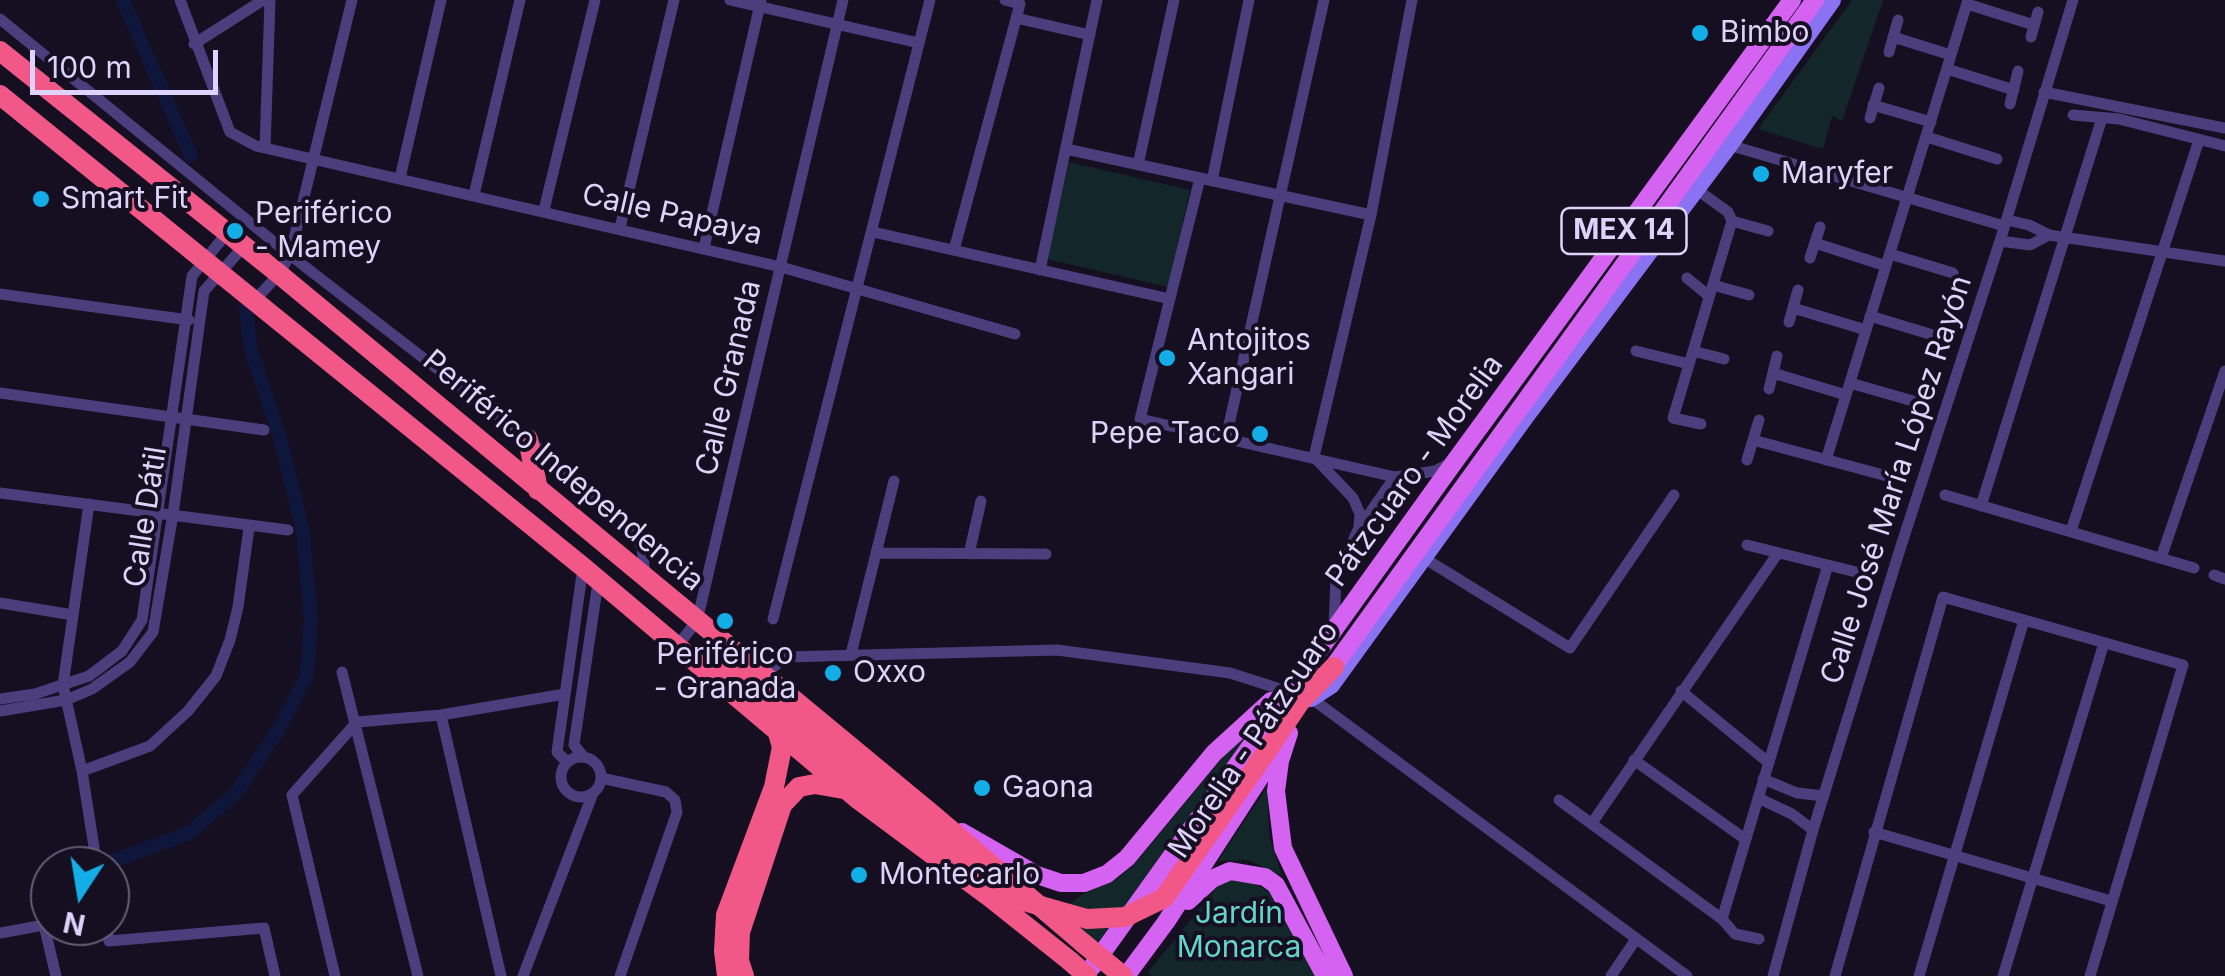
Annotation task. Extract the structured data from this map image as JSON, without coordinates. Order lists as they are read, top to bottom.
{
  "streets": {
    "highway": ["Periférico Independencia"],
    "main road": ["MEX 14", "Pátzcuaro - Morelia", "Morelia - Pátzcuaro"],
    "street": [
      "Calle Papaya",
      "Calle Granada",
      "Calle José María López Rayón",
      "Calle Dátil"
    ]
  },
  "crossings": [
    ["Calle Papaya", "Calle Granada"],
    ["Calle Granada", "Periférico Independencia"],
    ["Periférico Independencia", "Pátzcuaro - Morelia"],
    ["Periférico Independencia", "Calle Dátil"],
    ["Periférico Independencia", "Morelia - Pátzcuaro"]
  ],
  "parks": ["Jardín Monarca"],
  "places": [
    "Bimbo",
    "Maryfer",
    "Smart Fit",
    "Periférico - Mamey",
    "Antojitos Xangari",
    "Pepe Taco",
    "Periférico - Granada",
    "Oxxo",
    "Gaona",
    "Montecarlo"
  ],
  "scale_bar": "100 m",
  "north": "bottom"
}
